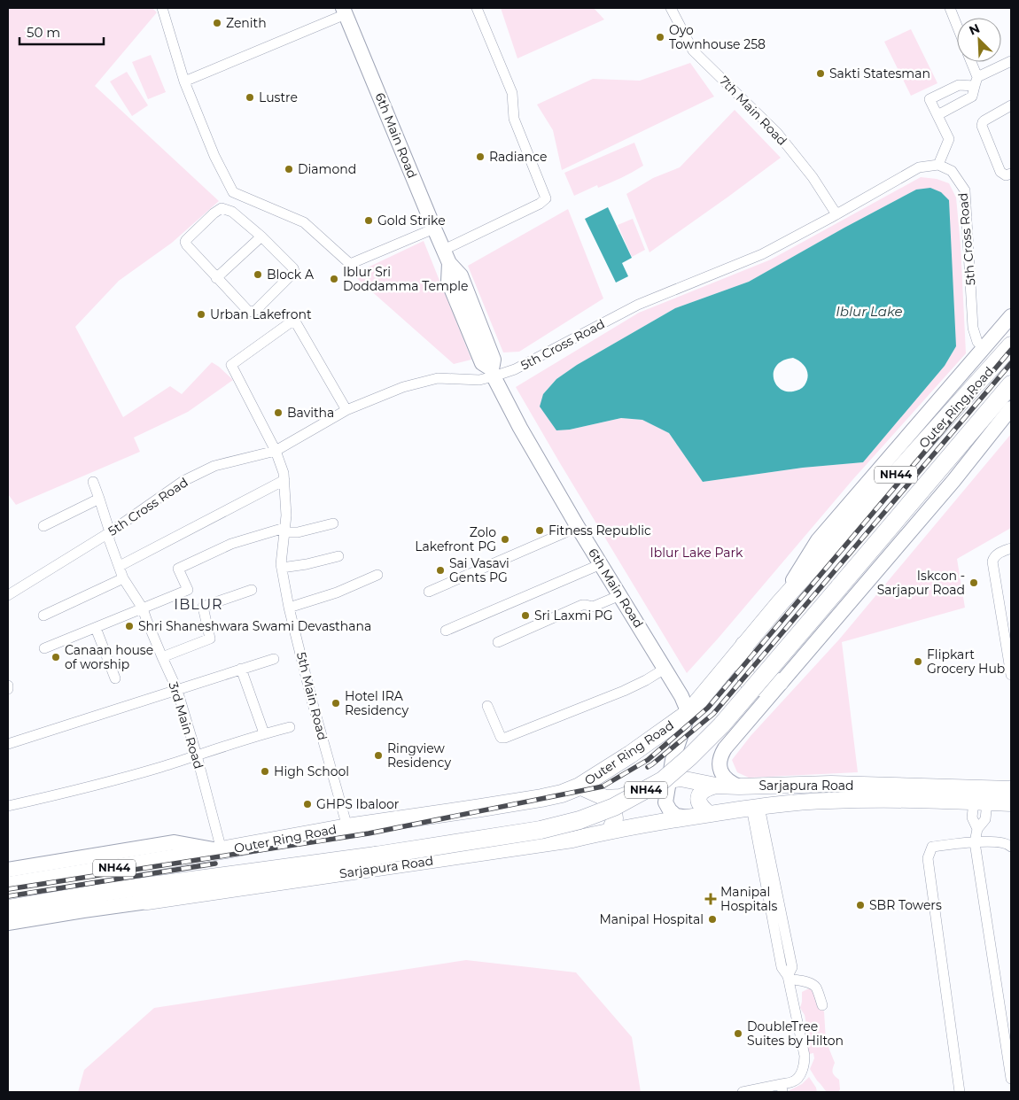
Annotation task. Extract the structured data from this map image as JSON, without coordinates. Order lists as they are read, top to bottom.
{
  "streets": {
    "highway": ["Outer Ring Road", "NH44"],
    "main road": ["Sarjapura Road"],
    "street": [
      "7th Main Road",
      "6th Main Road",
      "5th Cross Road",
      "5th Main Road",
      "3rd Main Road"
    ]
  },
  "crossings": [
    ["7th Main Road", "5th Cross Road"],
    ["6th Main Road", "5th Cross Road"],
    ["6th Main Road", "Outer Ring Road"],
    ["5th Cross Road", "5th Main Road"],
    ["5th Cross Road", "3rd Main Road"],
    ["Outer Ring Road", "5th Main Road"],
    ["Outer Ring Road", "3rd Main Road"]
  ],
  "districts": ["IBLUR"],
  "water": ["Iblur Lake"],
  "parks": ["Iblur Lake Park"],
  "places": {
    "other": [
      "Zenith",
      "Oyo Townhouse 258",
      "Sakti Statesman",
      "Lustre",
      "Radiance",
      "Diamond",
      "Gold Strike",
      "Block A",
      "Iblur Sri Doddamma Temple",
      "Urban Lakefront",
      "Bavitha",
      "Fitness Republic",
      "Zolo Lakefront PG",
      "Sai Vasavi Gents PG",
      "Iskcon - Sarjapur Road",
      "Sri Laxmi PG",
      "Shri Shaneshwara Swami Devasthana",
      "Canaan house of worship",
      "Flipkart Grocery Hub",
      "Hotel IRA Residency",
      "Ringview Residency",
      "High School",
      "GHPS Ibaloor",
      "SBR Towers",
      "Manipal Hospital",
      "DoubleTree Suites by Hilton"
    ],
    "health": ["Manipal Hospitals"]
  },
  "scale_bar": "50 m",
  "north": "top left"
}
